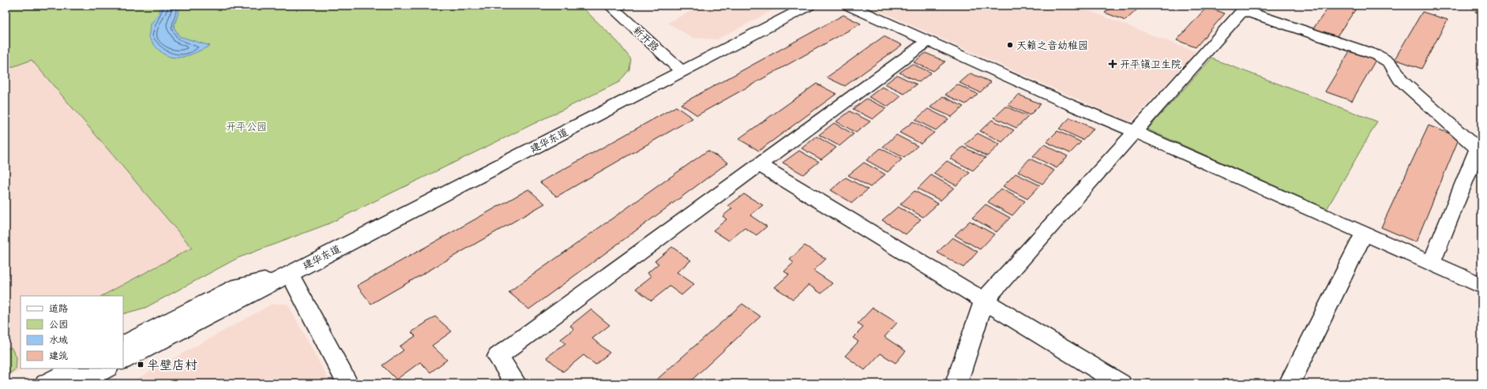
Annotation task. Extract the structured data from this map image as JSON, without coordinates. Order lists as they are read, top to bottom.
{
  "streets": {
    "street": ["新开路", "建华东道"]
  },
  "crossings": [
    ["新开路", "建华东道"]
  ],
  "parks": ["开平公园"],
  "places": {
    "other": ["天籁之音幼稚园"],
    "health": ["开平镇卫生院"],
    "transit": ["半壁店村"]
  },
  "legend": [
    "道路",
    "公园",
    "水域",
    "建筑"
  ]
}
